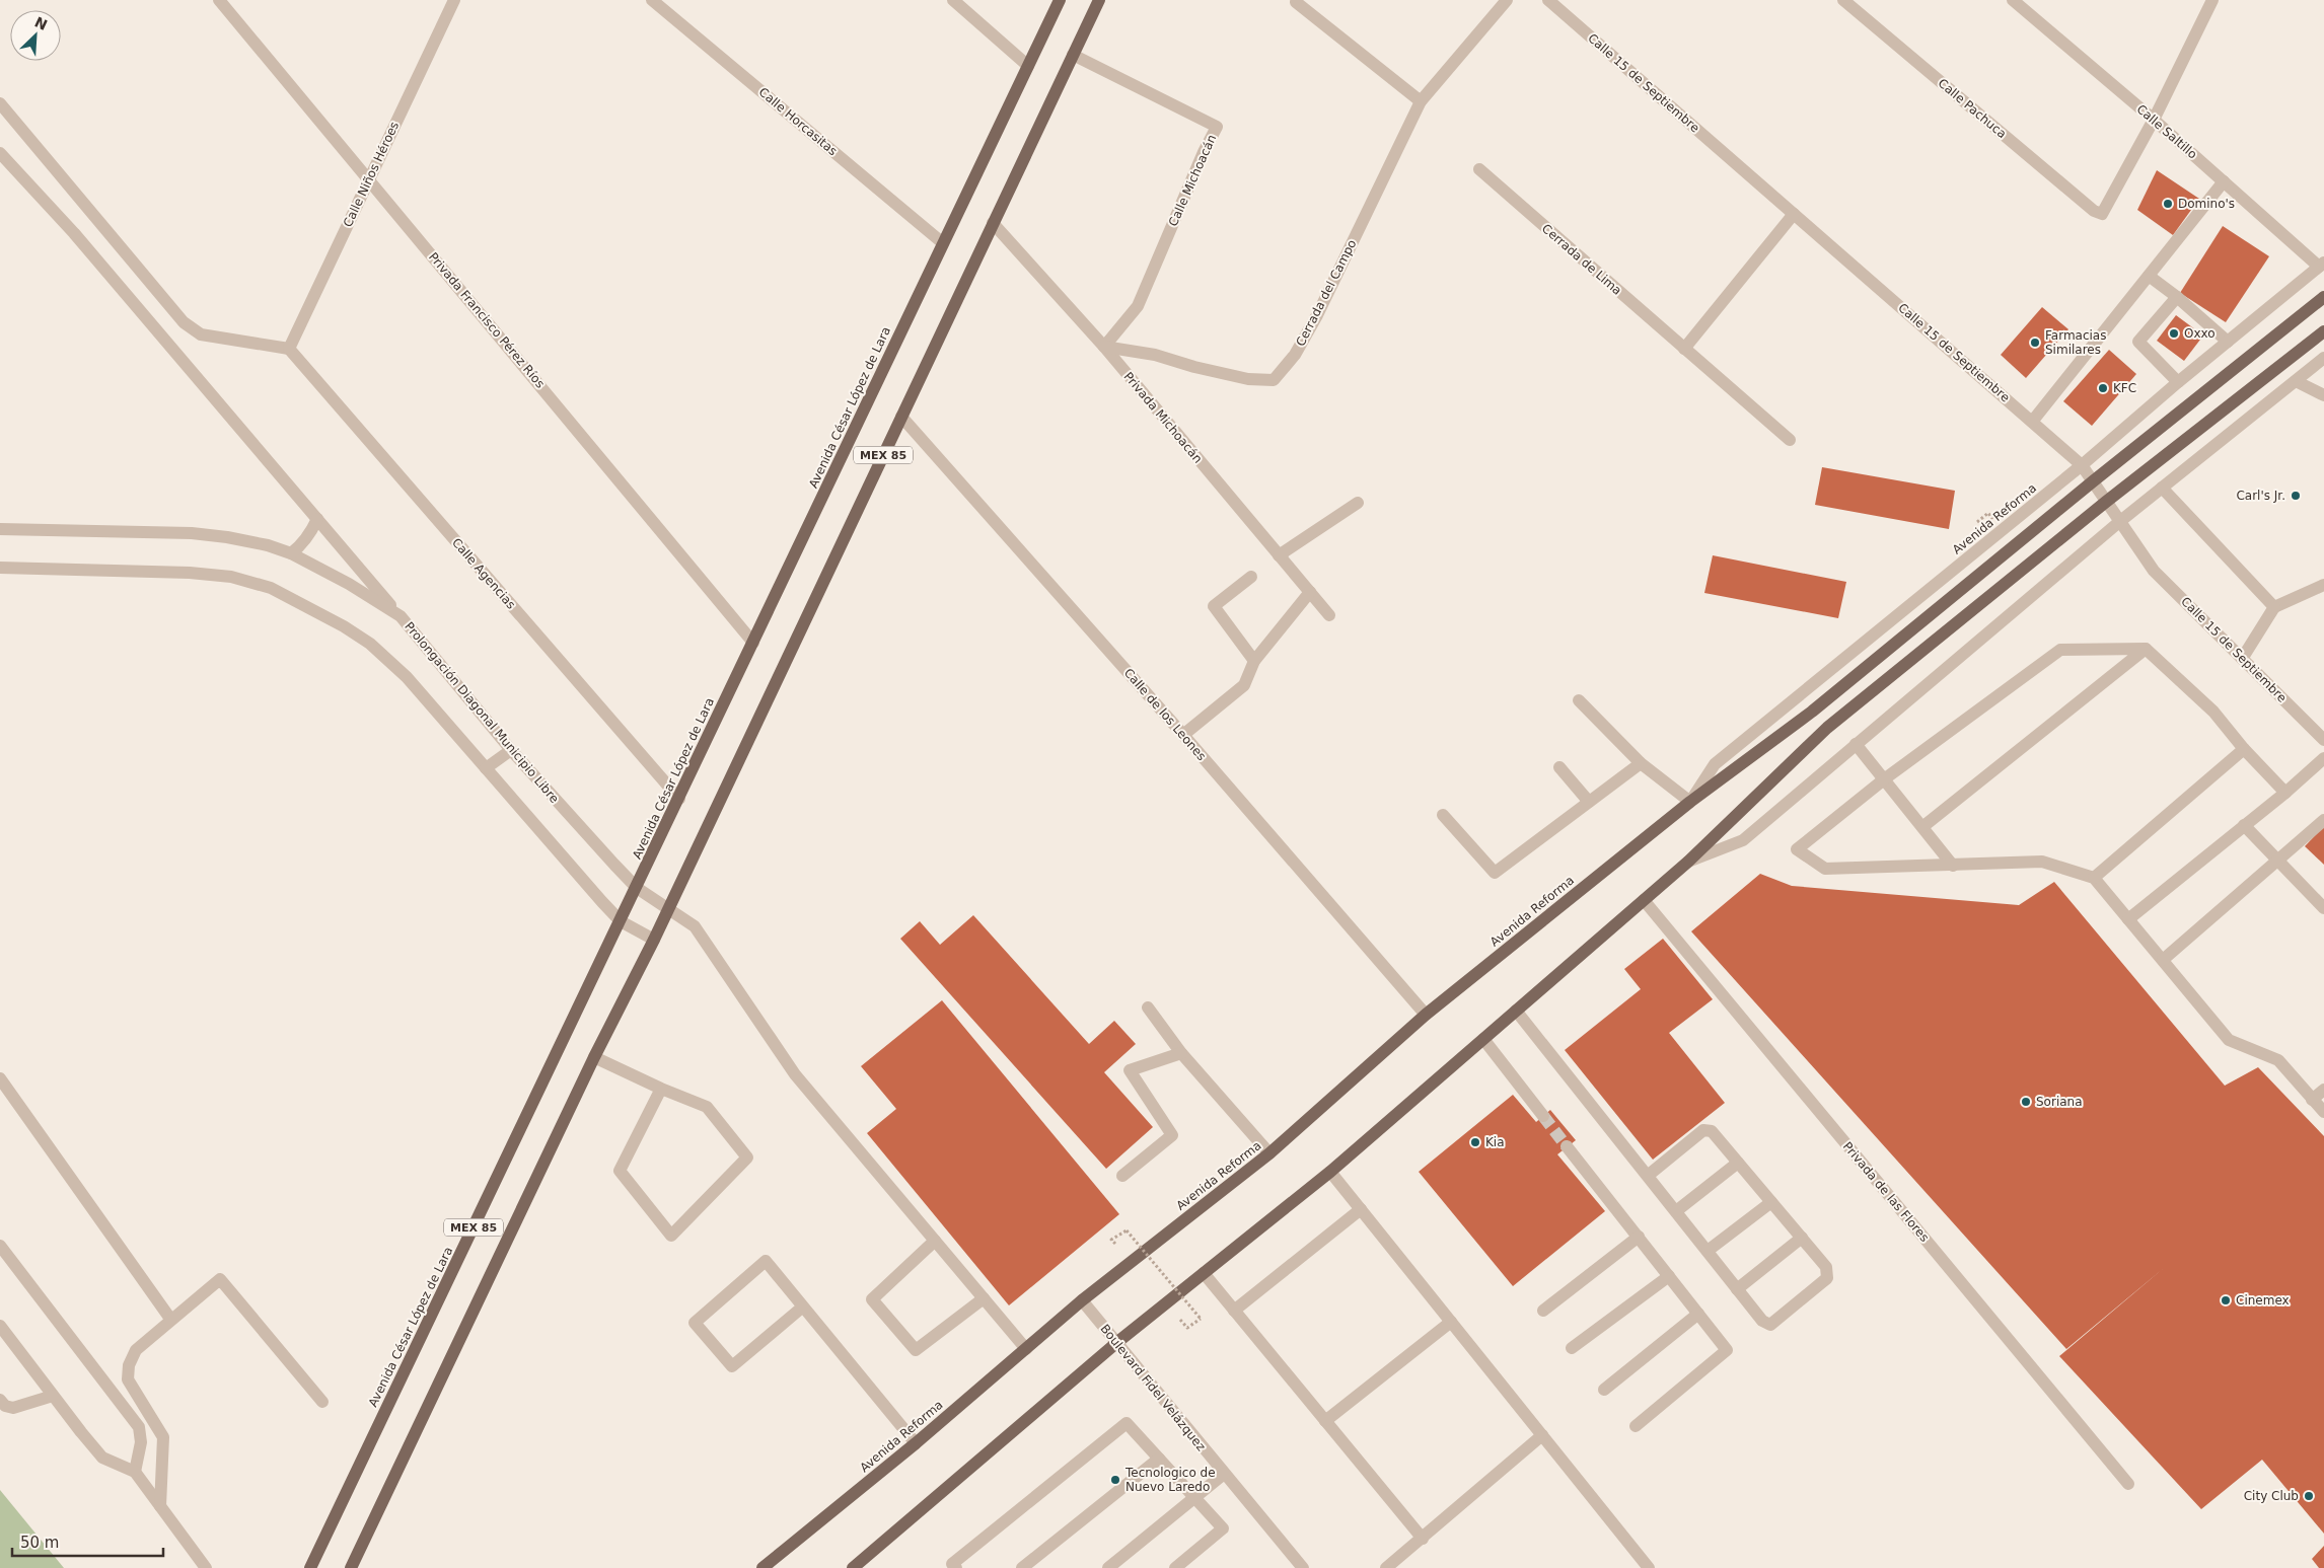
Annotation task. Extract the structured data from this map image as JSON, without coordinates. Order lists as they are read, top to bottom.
{
  "streets": {
    "main road": ["Avenida César López de Lara", "MEX 85", "Avenida Reforma"],
    "street": [
      "Calle 15 de Septiembre",
      "Calle Pachuca",
      "Calle Horcasitas",
      "Calle Saltillo",
      "Calle Niños Héroes",
      "Calle Michoacán",
      "Cerrada de Lima",
      "Cerrada del Campo",
      "Privada Francisco Pérez Ríos",
      "Privada Michoacán",
      "Calle Agencias",
      "Prolongación Diagonal Municipio Libre",
      "Calle de los Leones",
      "Privada de las Flores",
      "Boulevard Fidel Velázquez"
    ]
  },
  "crossings": [
    ["Calle 15 de Septiembre", "Avenida Reforma"],
    ["Calle Pachuca", "Calle Saltillo"],
    ["Calle Horcasitas", "Avenida César López de Lara"],
    ["Calle Saltillo", "Avenida Reforma"],
    ["Calle Niños Héroes", "Privada Francisco Pérez Ríos"],
    ["Calle Niños Héroes", "Calle Agencias"],
    ["Calle Michoacán", "Cerrada del Campo"],
    ["Calle Michoacán", "Privada Michoacán"],
    ["Calle Michoacán", "MEX 85"],
    ["Cerrada del Campo", "Privada Michoacán"],
    ["Privada Francisco Pérez Ríos", "Avenida César López de Lara"],
    ["Avenida César López de Lara", "Calle Agencias"],
    ["Avenida César López de Lara", "Prolongación Diagonal Municipio Libre"],
    ["Privada Michoacán", "MEX 85"],
    ["MEX 85", "Prolongación Diagonal Municipio Libre"],
    ["MEX 85", "Calle de los Leones"],
    ["Avenida Reforma", "Prolongación Diagonal Municipio Libre"],
    ["Avenida Reforma", "Calle de los Leones"],
    ["Avenida Reforma", "Boulevard Fidel Velázquez"]
  ],
  "places": [
    "Domino's",
    "Oxxo",
    "Farmacias Similares",
    "KFC",
    "Carl's Jr.",
    "Soriana",
    "Kia",
    "Cinemex",
    "Tecnologico de Nuevo Laredo",
    "City Club"
  ],
  "scale_bar": "50 m",
  "north": "top right"
}
